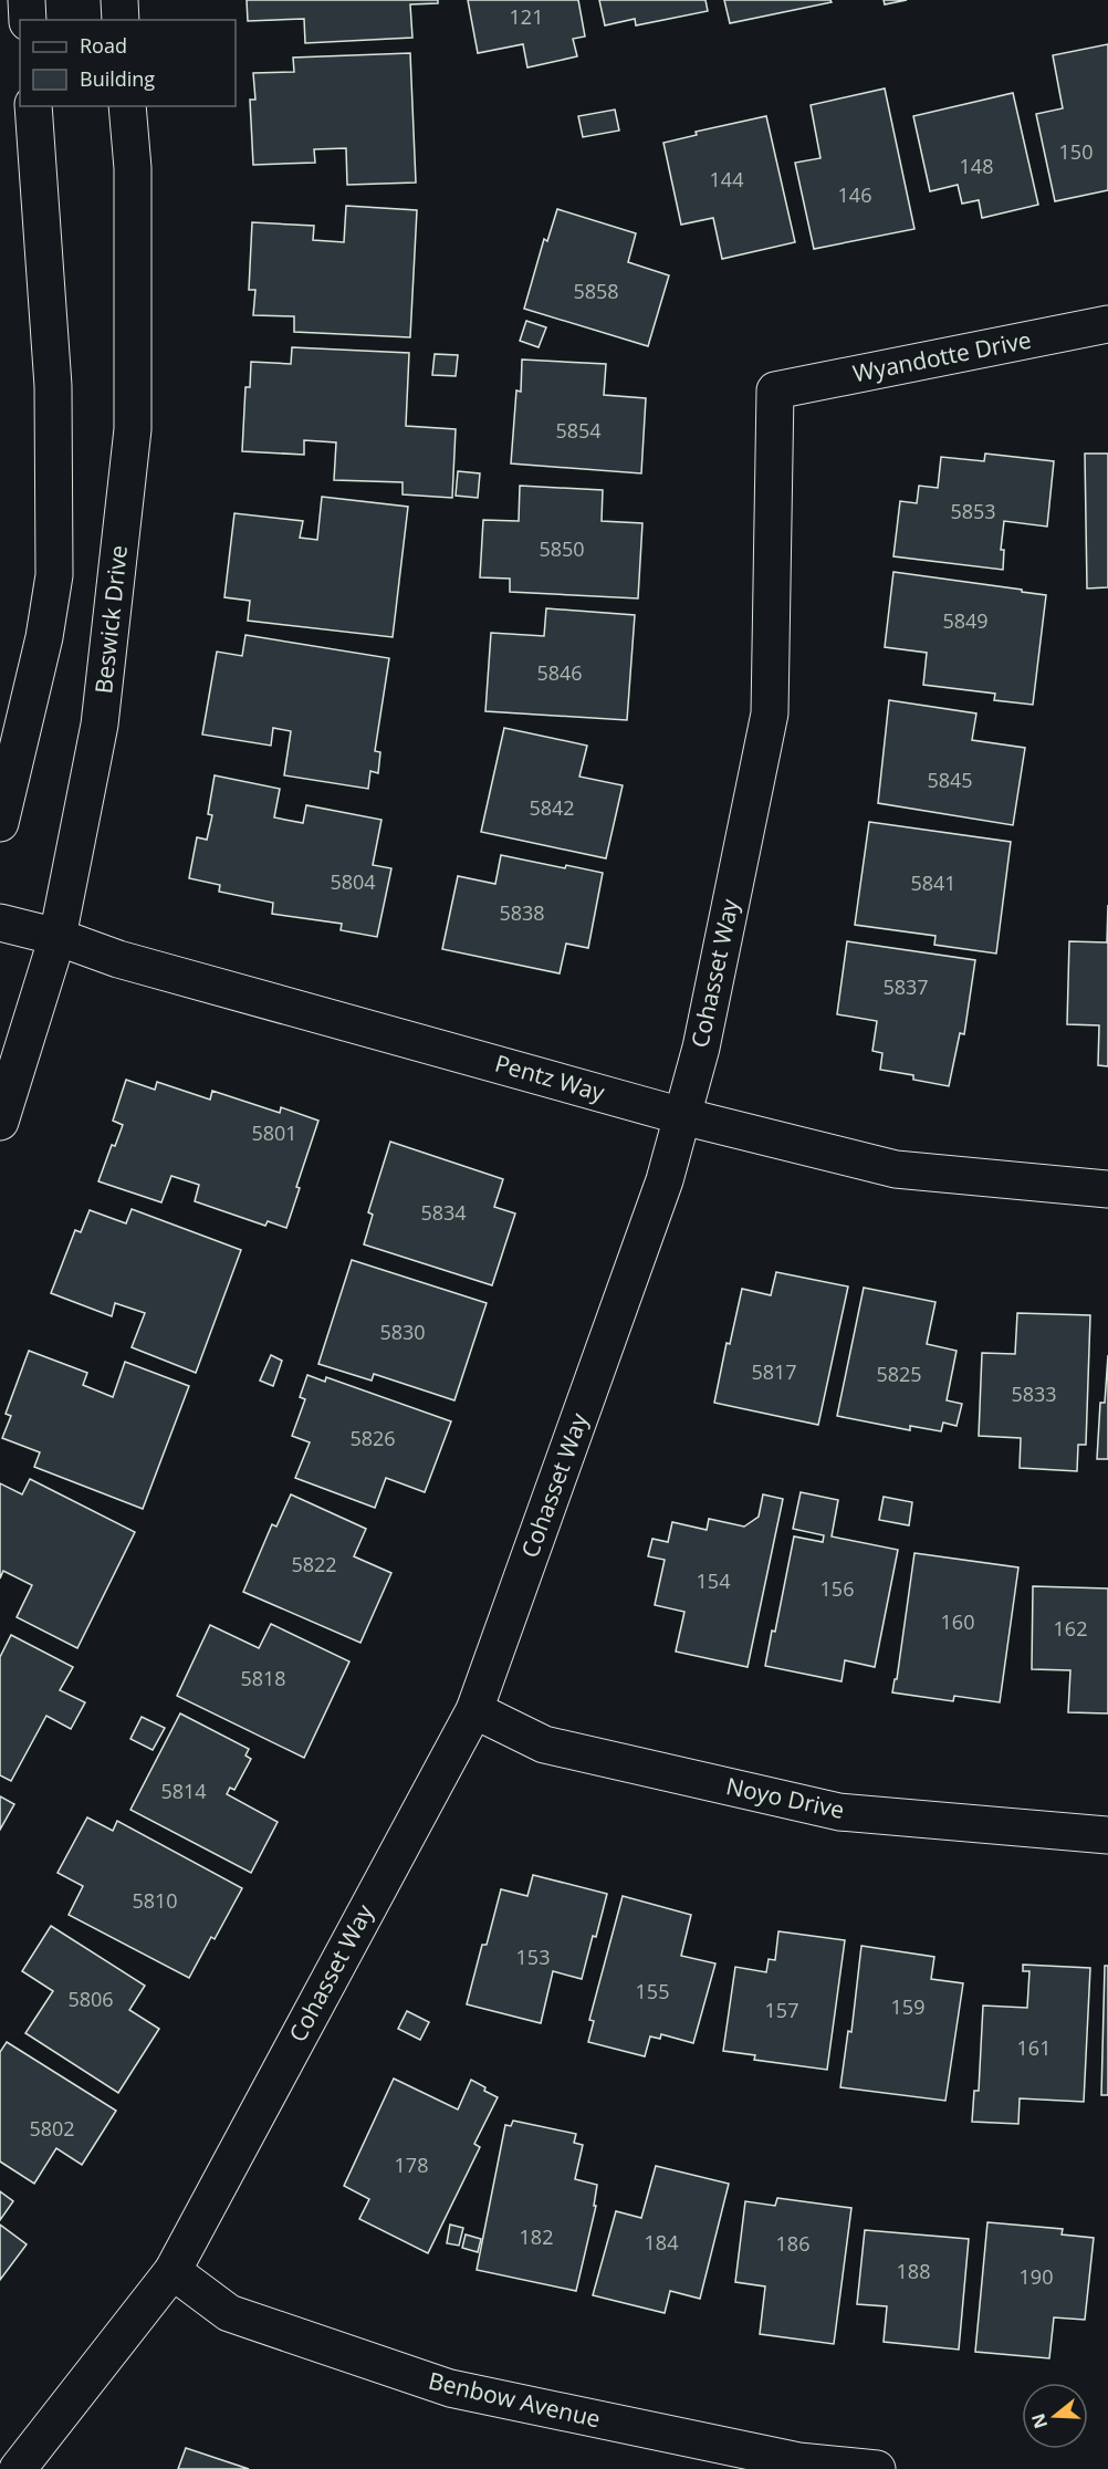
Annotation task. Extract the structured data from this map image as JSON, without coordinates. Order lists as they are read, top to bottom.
{
  "streets": {
    "street": [
      "Wyandotte Drive",
      "Beswick Drive",
      "Cohasset Way",
      "Pentz Way",
      "Noyo Drive",
      "Benbow Avenue"
    ]
  },
  "crossings": [
    ["Wyandotte Drive", "Cohasset Way"],
    ["Beswick Drive", "Pentz Way"],
    ["Cohasset Way", "Pentz Way"],
    ["Cohasset Way", "Noyo Drive"],
    ["Cohasset Way", "Benbow Avenue"]
  ],
  "house_numbers": [
    "121",
    "150",
    "148",
    "144",
    "146",
    "5858",
    "5854",
    "5853",
    "5850",
    "5849",
    "5846",
    "5845",
    "5842",
    "5804",
    "5841",
    "5838",
    "5837",
    "5801",
    "5834",
    "5830",
    "5817",
    "5825",
    "5833",
    "5826",
    "5822",
    "154",
    "156",
    "160",
    "162",
    "5818",
    "5814",
    "5810",
    "153",
    "155",
    "5806",
    "159",
    "157",
    "161",
    "5802",
    "178",
    "182",
    "184",
    "186",
    "188",
    "190"
  ],
  "legend": ["Road", "Building"],
  "north": "left"
}
